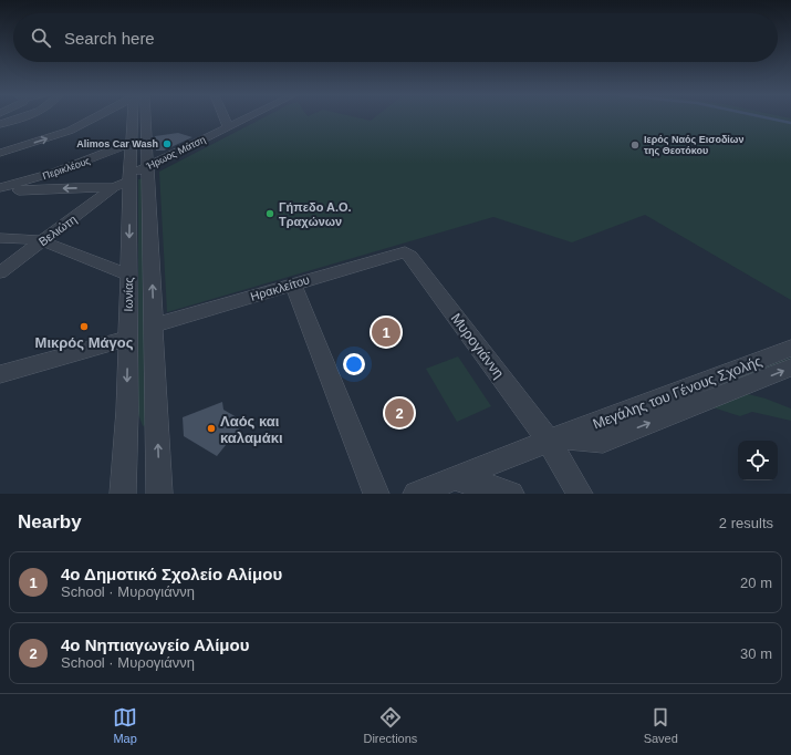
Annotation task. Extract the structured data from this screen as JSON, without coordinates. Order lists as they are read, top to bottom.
{
  "streets": {
    "street": [
      "Ήρωος Μάτση",
      "Περικλέους",
      "Βελιώτη",
      "Ηρακλείτου",
      "Ιωνίας",
      "Μυρογιάννη",
      "Μεγάλης του Γένους Σχολής"
    ]
  },
  "crossings": [
    ["Ήρωος Μάτση", "Βελιώτη"],
    ["Ήρωος Μάτση", "Ιωνίας"],
    ["Περικλέους", "Ιωνίας"],
    ["Ηρακλείτου", "Ιωνίας"],
    ["Ηρακλείτου", "Μυρογιάννη"],
    ["Μυρογιάννη", "Μεγάλης του Γένους Σχολής"]
  ],
  "places": [
    "Alimos Car Wash",
    "Ιερός Ναός Εισοδίων της Θεοτόκου",
    "Γήπεδο Α.Ο. Τραχώνων",
    "Μικρός Μάγος",
    "Λαός και καλαμάκι"
  ],
  "page": {
    "search": "Search here",
    "pins": ["1", "2"],
    "heading": ["Nearby", "2 results"],
    "list": [
      {
        "mark": "1",
        "name": "4ο Δημοτικό Σχολείο Αλίμου",
        "note": "School · Μυρογιάννη",
        "value": "20 m"
      },
      {
        "mark": "2",
        "name": "4ο Νηπιαγωγείο Αλίμου",
        "note": "School · Μυρογιάννη",
        "value": "30 m"
      }
    ],
    "nav": ["Map", "Directions", "Saved"]
  }
}
